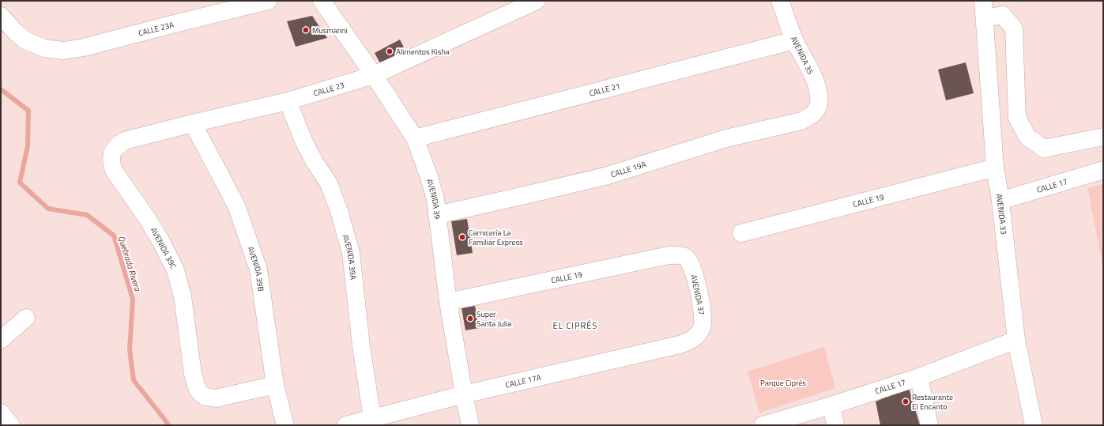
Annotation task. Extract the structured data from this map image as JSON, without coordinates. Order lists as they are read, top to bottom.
{
  "streets": {
    "street": [
      "CALLE 23A",
      "AVENIDA 35",
      "CALLE 23",
      "CALLE 21",
      "CALLE 19A",
      "CALLE 17",
      "AVENIDA 39",
      "CALLE 19",
      "AVENIDA 33",
      "AVENIDA 39C",
      "AVENIDA 39A",
      "AVENIDA 39B",
      "AVENIDA 37",
      "CALLE 17A"
    ]
  },
  "crossings": [
    ["AVENIDA 35", "CALLE 21"],
    ["AVENIDA 35", "CALLE 19A"],
    ["CALLE 23", "AVENIDA 39"],
    ["CALLE 23", "AVENIDA 39C"],
    ["CALLE 23", "AVENIDA 39A"],
    ["CALLE 23", "AVENIDA 39B"],
    ["CALLE 21", "AVENIDA 39"],
    ["CALLE 19A", "AVENIDA 39"],
    ["CALLE 17", "AVENIDA 33"],
    ["AVENIDA 39", "CALLE 19"],
    ["AVENIDA 39", "CALLE 17A"],
    ["CALLE 19", "AVENIDA 33"],
    ["CALLE 19", "AVENIDA 37"],
    ["AVENIDA 39C", "AVENIDA 39B"],
    ["AVENIDA 39A", "CALLE 17A"],
    ["AVENIDA 37", "CALLE 17A"]
  ],
  "districts": ["EL CIPRÉS"],
  "water": ["Quebrada Rivera"],
  "parks": ["Parque Ciprés"],
  "places": [
    "Musmanni",
    "Alimentos Kisha",
    "Carnicería La Familiar Express",
    "Super Santa Julia",
    "Restaurante El Encanto"
  ]
}
